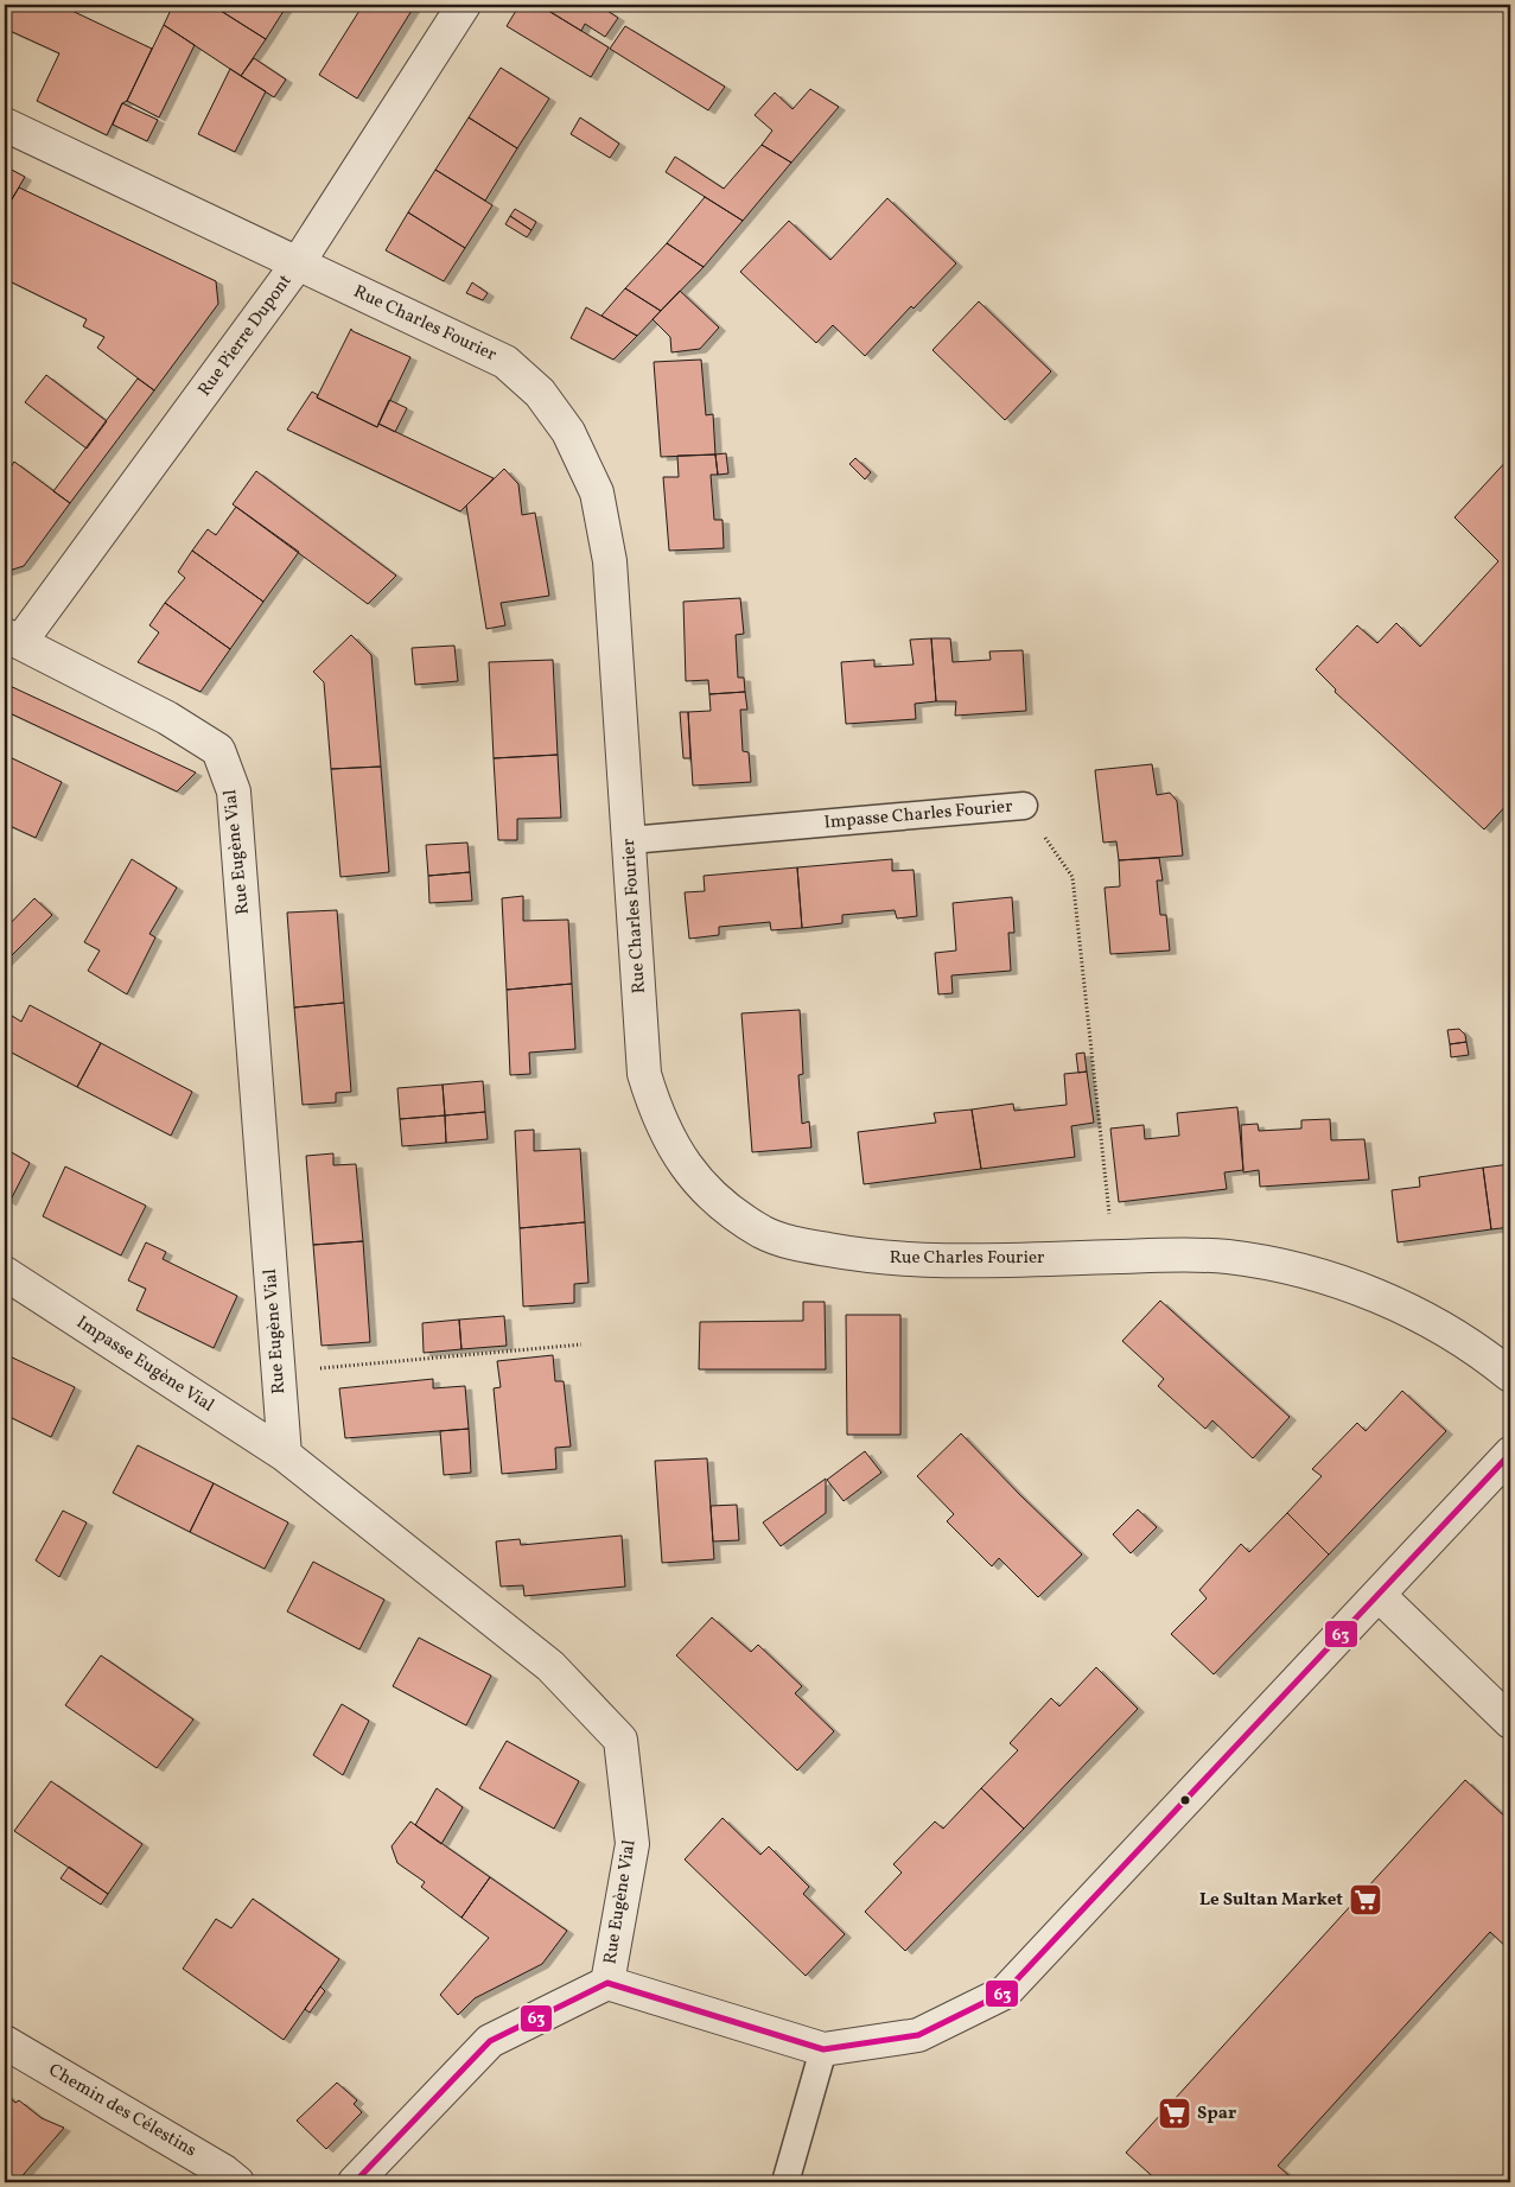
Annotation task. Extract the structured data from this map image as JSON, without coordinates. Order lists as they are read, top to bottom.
{
  "streets": {
    "street": [
      "Rue Charles Fourier",
      "Rue Pierre Dupont",
      "Rue Eugène Vial",
      "Impasse Eugène Vial",
      "Chemin des Célestins"
    ],
    "lane": ["Impasse Charles Fourier"]
  },
  "crossings": [
    ["Rue Charles Fourier", "Rue Pierre Dupont"],
    ["Rue Charles Fourier", "Impasse Charles Fourier"],
    ["Rue Pierre Dupont", "Rue Eugène Vial"],
    ["Rue Eugène Vial", "Impasse Eugène Vial"]
  ],
  "places": {
    "supermarket": ["Le Sultan Market", "Spar"]
  },
  "lines": ["transit line 63"]
}
